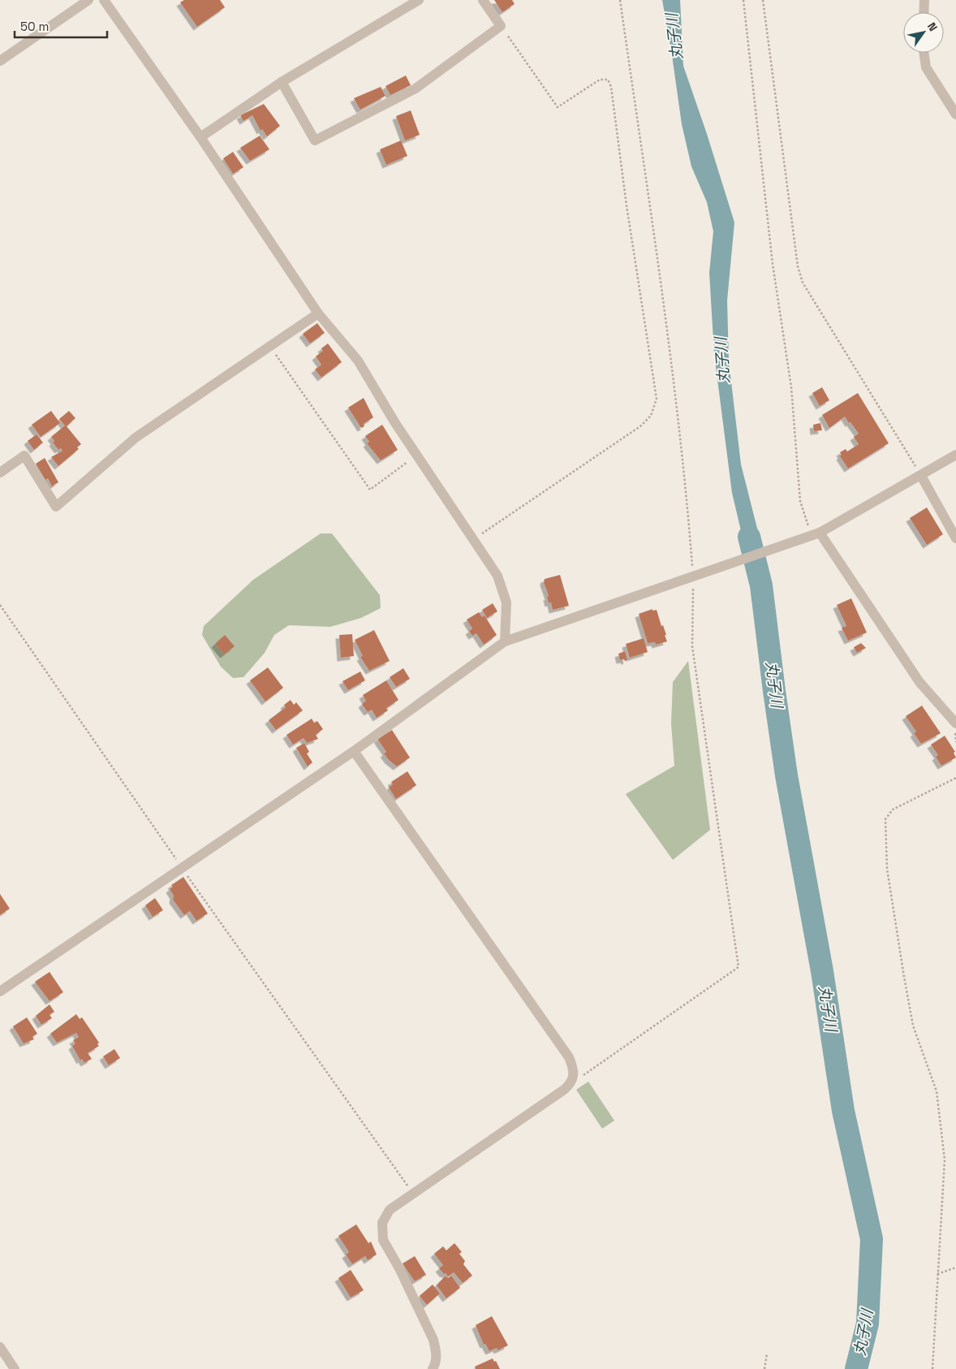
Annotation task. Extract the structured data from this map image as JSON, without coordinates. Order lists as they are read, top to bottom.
{
  "water": ["丸子川"],
  "scale_bar": "50 m",
  "north": "top right"
}
